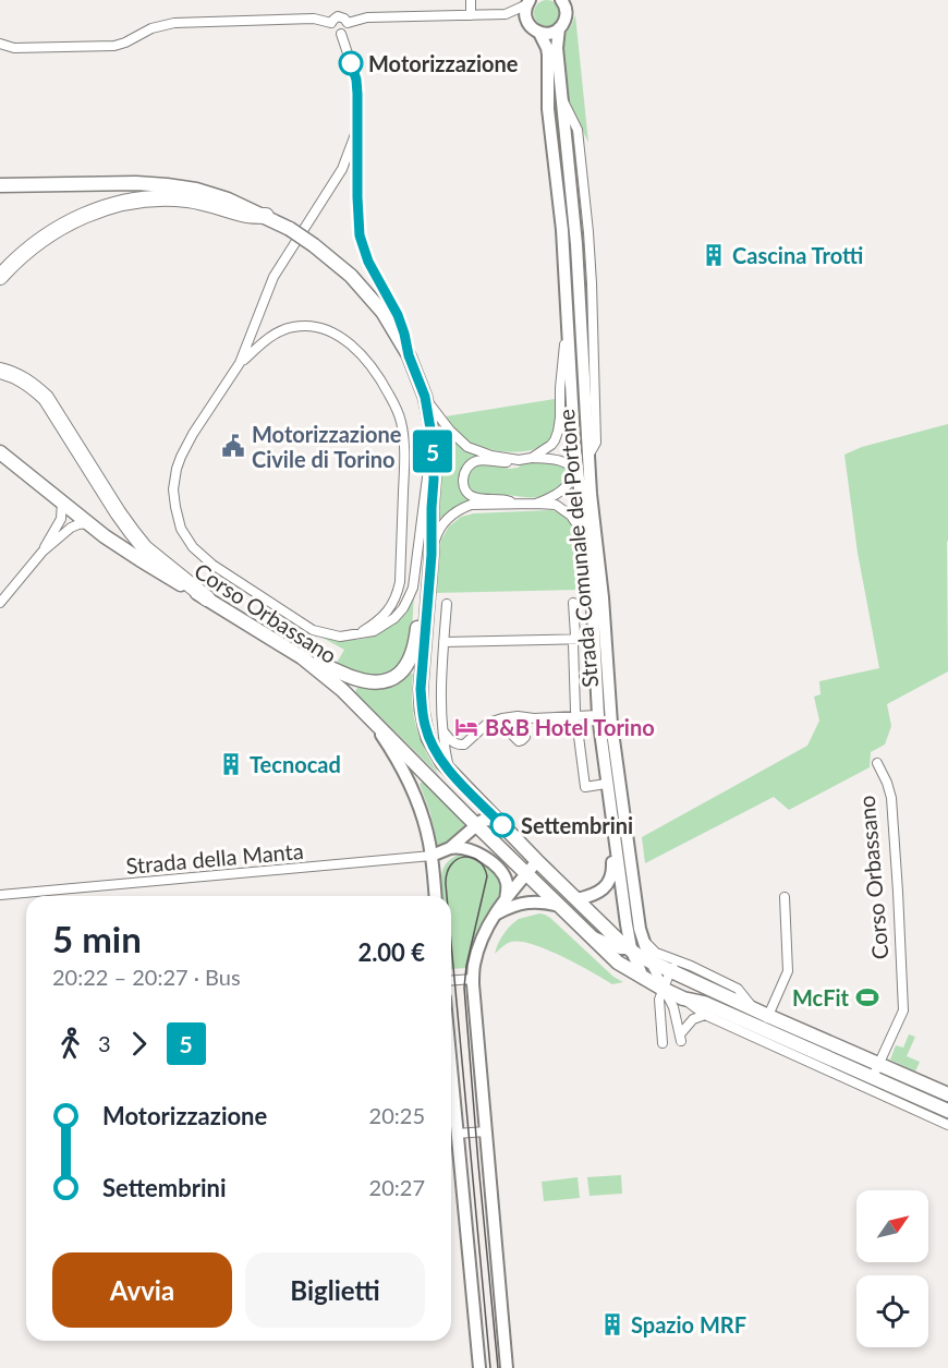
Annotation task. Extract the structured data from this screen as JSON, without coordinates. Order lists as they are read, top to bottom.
{
  "streets": {
    "main road": ["Corso Orbassano"],
    "street": ["Strada Comunale del Portone", "Strada della Manta"]
  },
  "crossings": [
    ["Strada Comunale del Portone", "Corso Orbassano"]
  ],
  "places": {
    "other": ["Motorizzazione", "Settembrini"],
    "building": ["Cascina Trotti", "Tecnocad", "Spazio MRF"],
    "public building": ["Motorizzazione Civile di Torino"],
    "hotel": ["B&B Hotel Torino"],
    "sports": ["McFit"]
  },
  "lines": ["bus line 5"],
  "north": "top right",
  "page": {
    "on_map": "5",
    "heading": ["5 min", "20:22 – 20:27 · Bus", "2.00 €"],
    "legs": ["3", "5"],
    "list": [
      {
        "name": "Motorizzazione",
        "value": "20:25"
      },
      {
        "name": "Settembrini",
        "value": "20:27"
      }
    ],
    "buttons": ["Avvia", "Biglietti"]
  }
}
